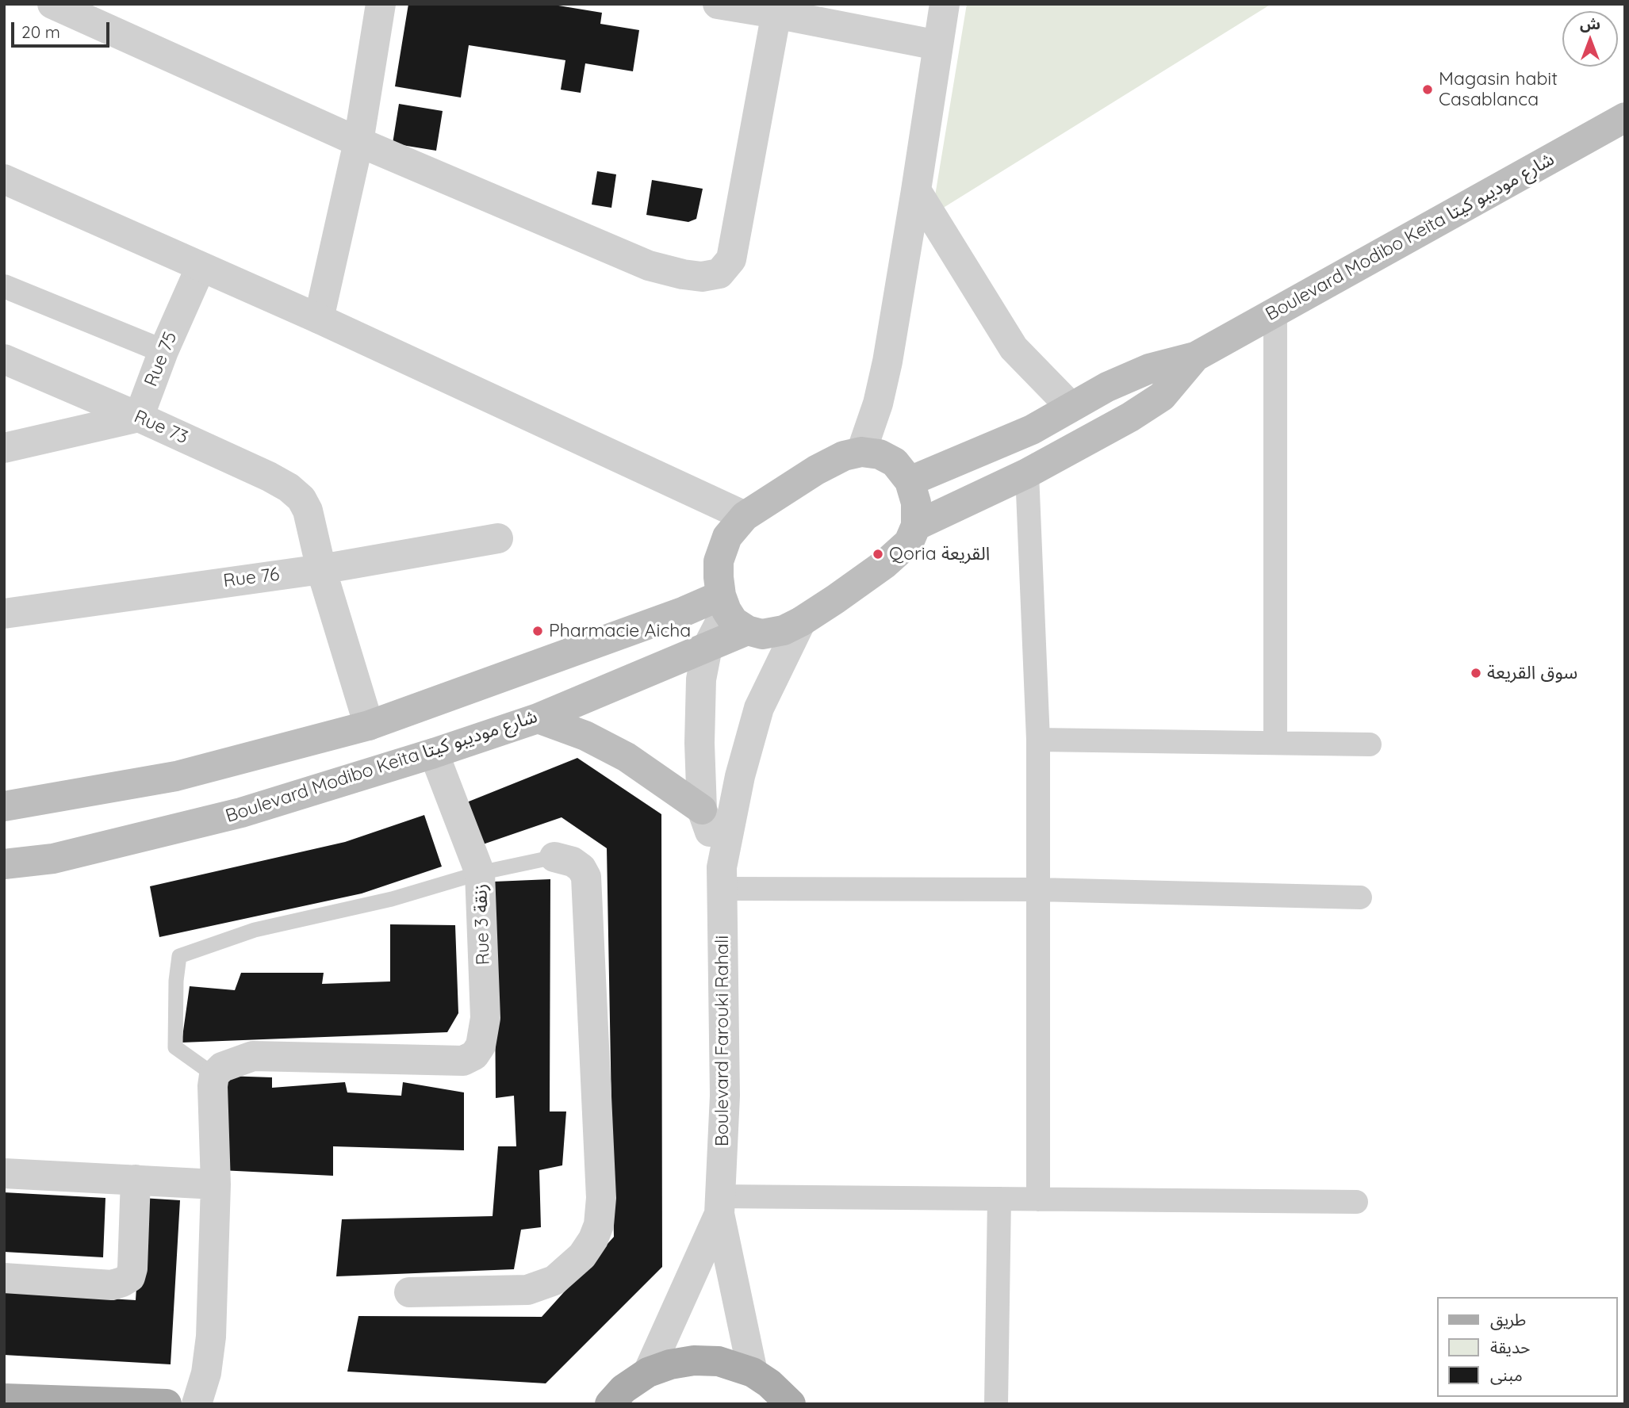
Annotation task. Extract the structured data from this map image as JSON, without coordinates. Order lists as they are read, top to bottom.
{
  "streets": {
    "main road": ["Boulevard Modibo Keita شارع موديبو كيتا"],
    "street": [
      "Rue 75",
      "Rue 73",
      "Rue 76",
      "Rue 3 زنقة",
      "Boulevard Farouki Rahali"
    ]
  },
  "crossings": [
    ["Boulevard Modibo Keita شارع موديبو كيتا", "Rue 3 زنقة"],
    ["Boulevard Modibo Keita شارع موديبو كيتا", "Boulevard Farouki Rahali"],
    ["Rue 75", "Rue 73"],
    ["Rue 73", "Rue 76"]
  ],
  "places": [
    "Magasin habit Casablanca",
    "Qoria القريعة",
    "Pharmacie Aicha",
    "سوق القريعة"
  ],
  "legend": ["طريق", "حديقة", "مبنى"],
  "scale_bar": "20 m",
  "north": "top"
}
